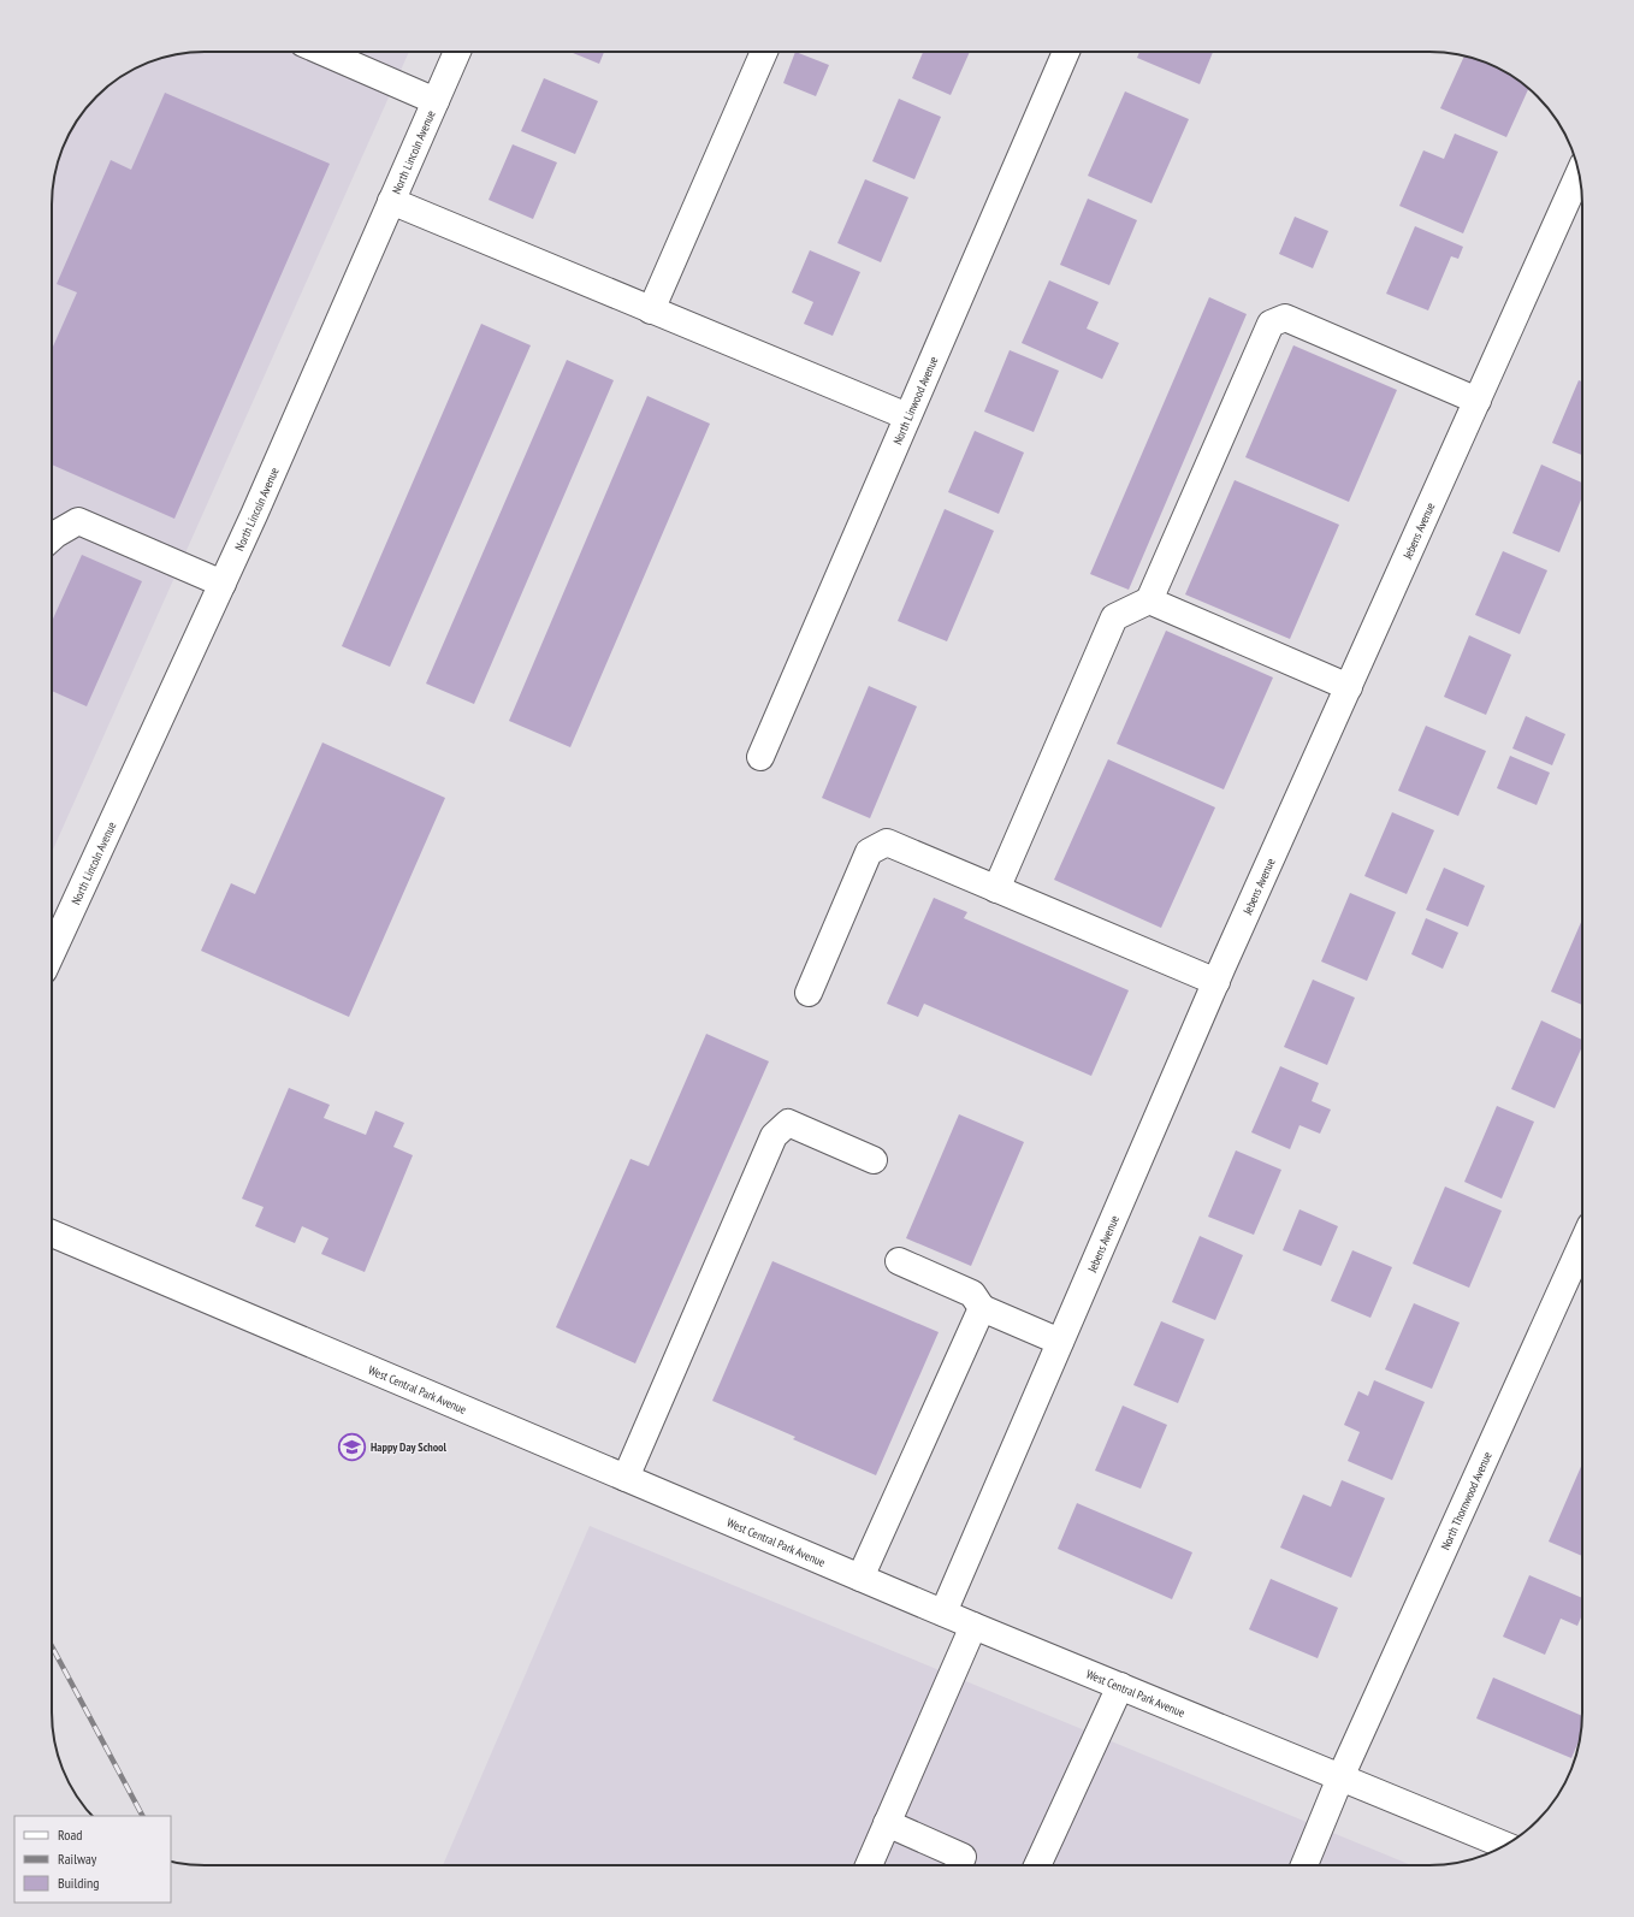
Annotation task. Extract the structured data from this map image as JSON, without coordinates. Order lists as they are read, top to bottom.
{
  "streets": {
    "street": [
      "North Lincoln Avenue",
      "North Linwood Avenue",
      "Jebens Avenue",
      "West Central Park Avenue",
      "North Thornwood Avenue"
    ]
  },
  "crossings": [
    ["Jebens Avenue", "West Central Park Avenue"],
    ["West Central Park Avenue", "North Thornwood Avenue"]
  ],
  "places": {
    "school or university": ["Happy Day School"]
  },
  "legend": ["Road", "Railway", "Building"]
}
